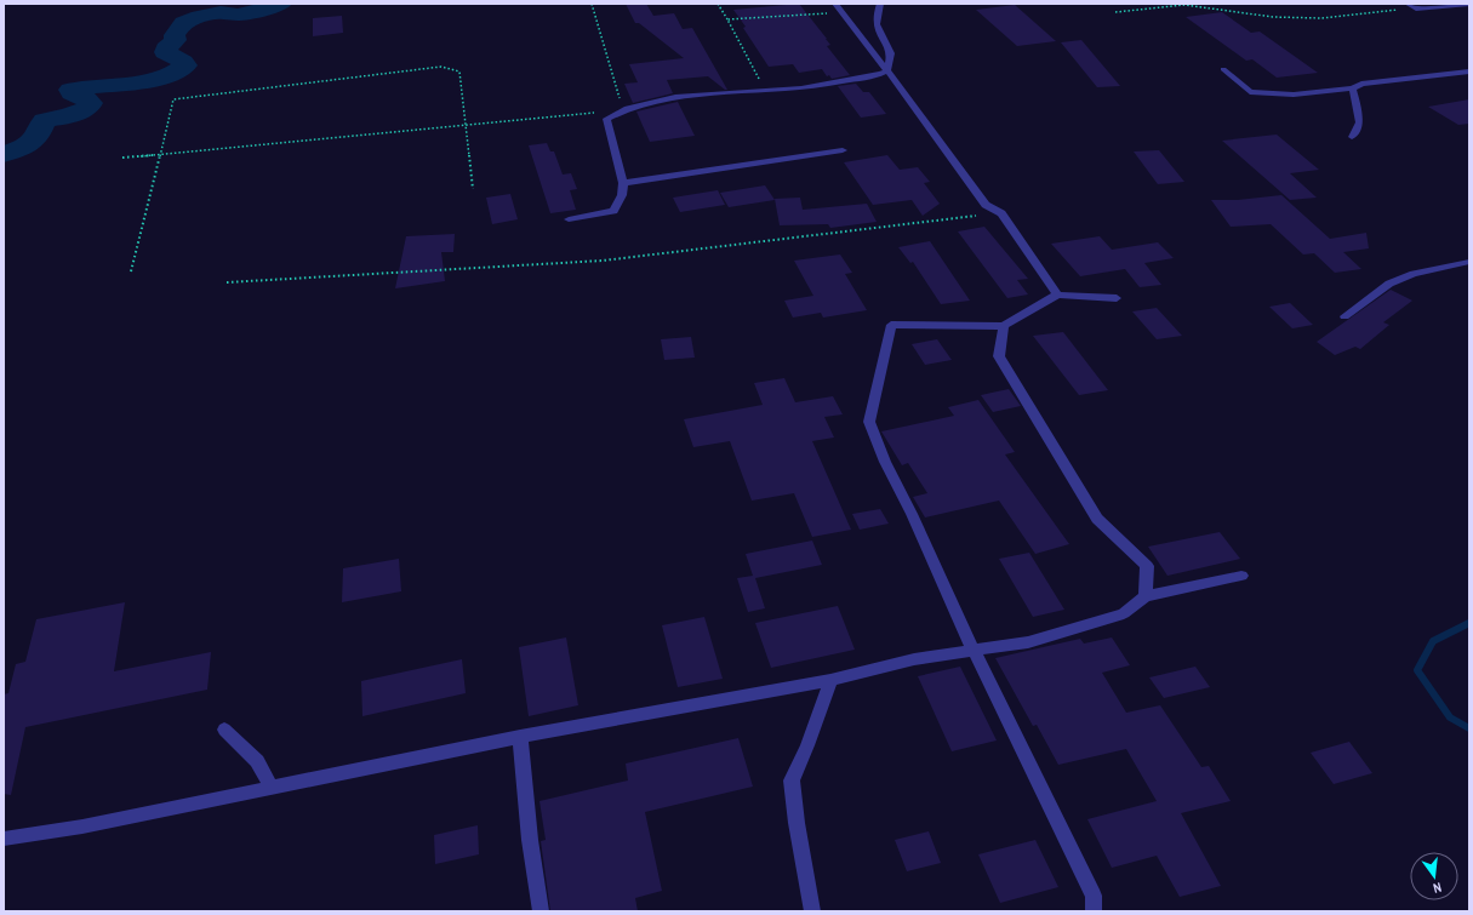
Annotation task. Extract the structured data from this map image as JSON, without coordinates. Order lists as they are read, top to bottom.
{
  "north": "bottom"
}
